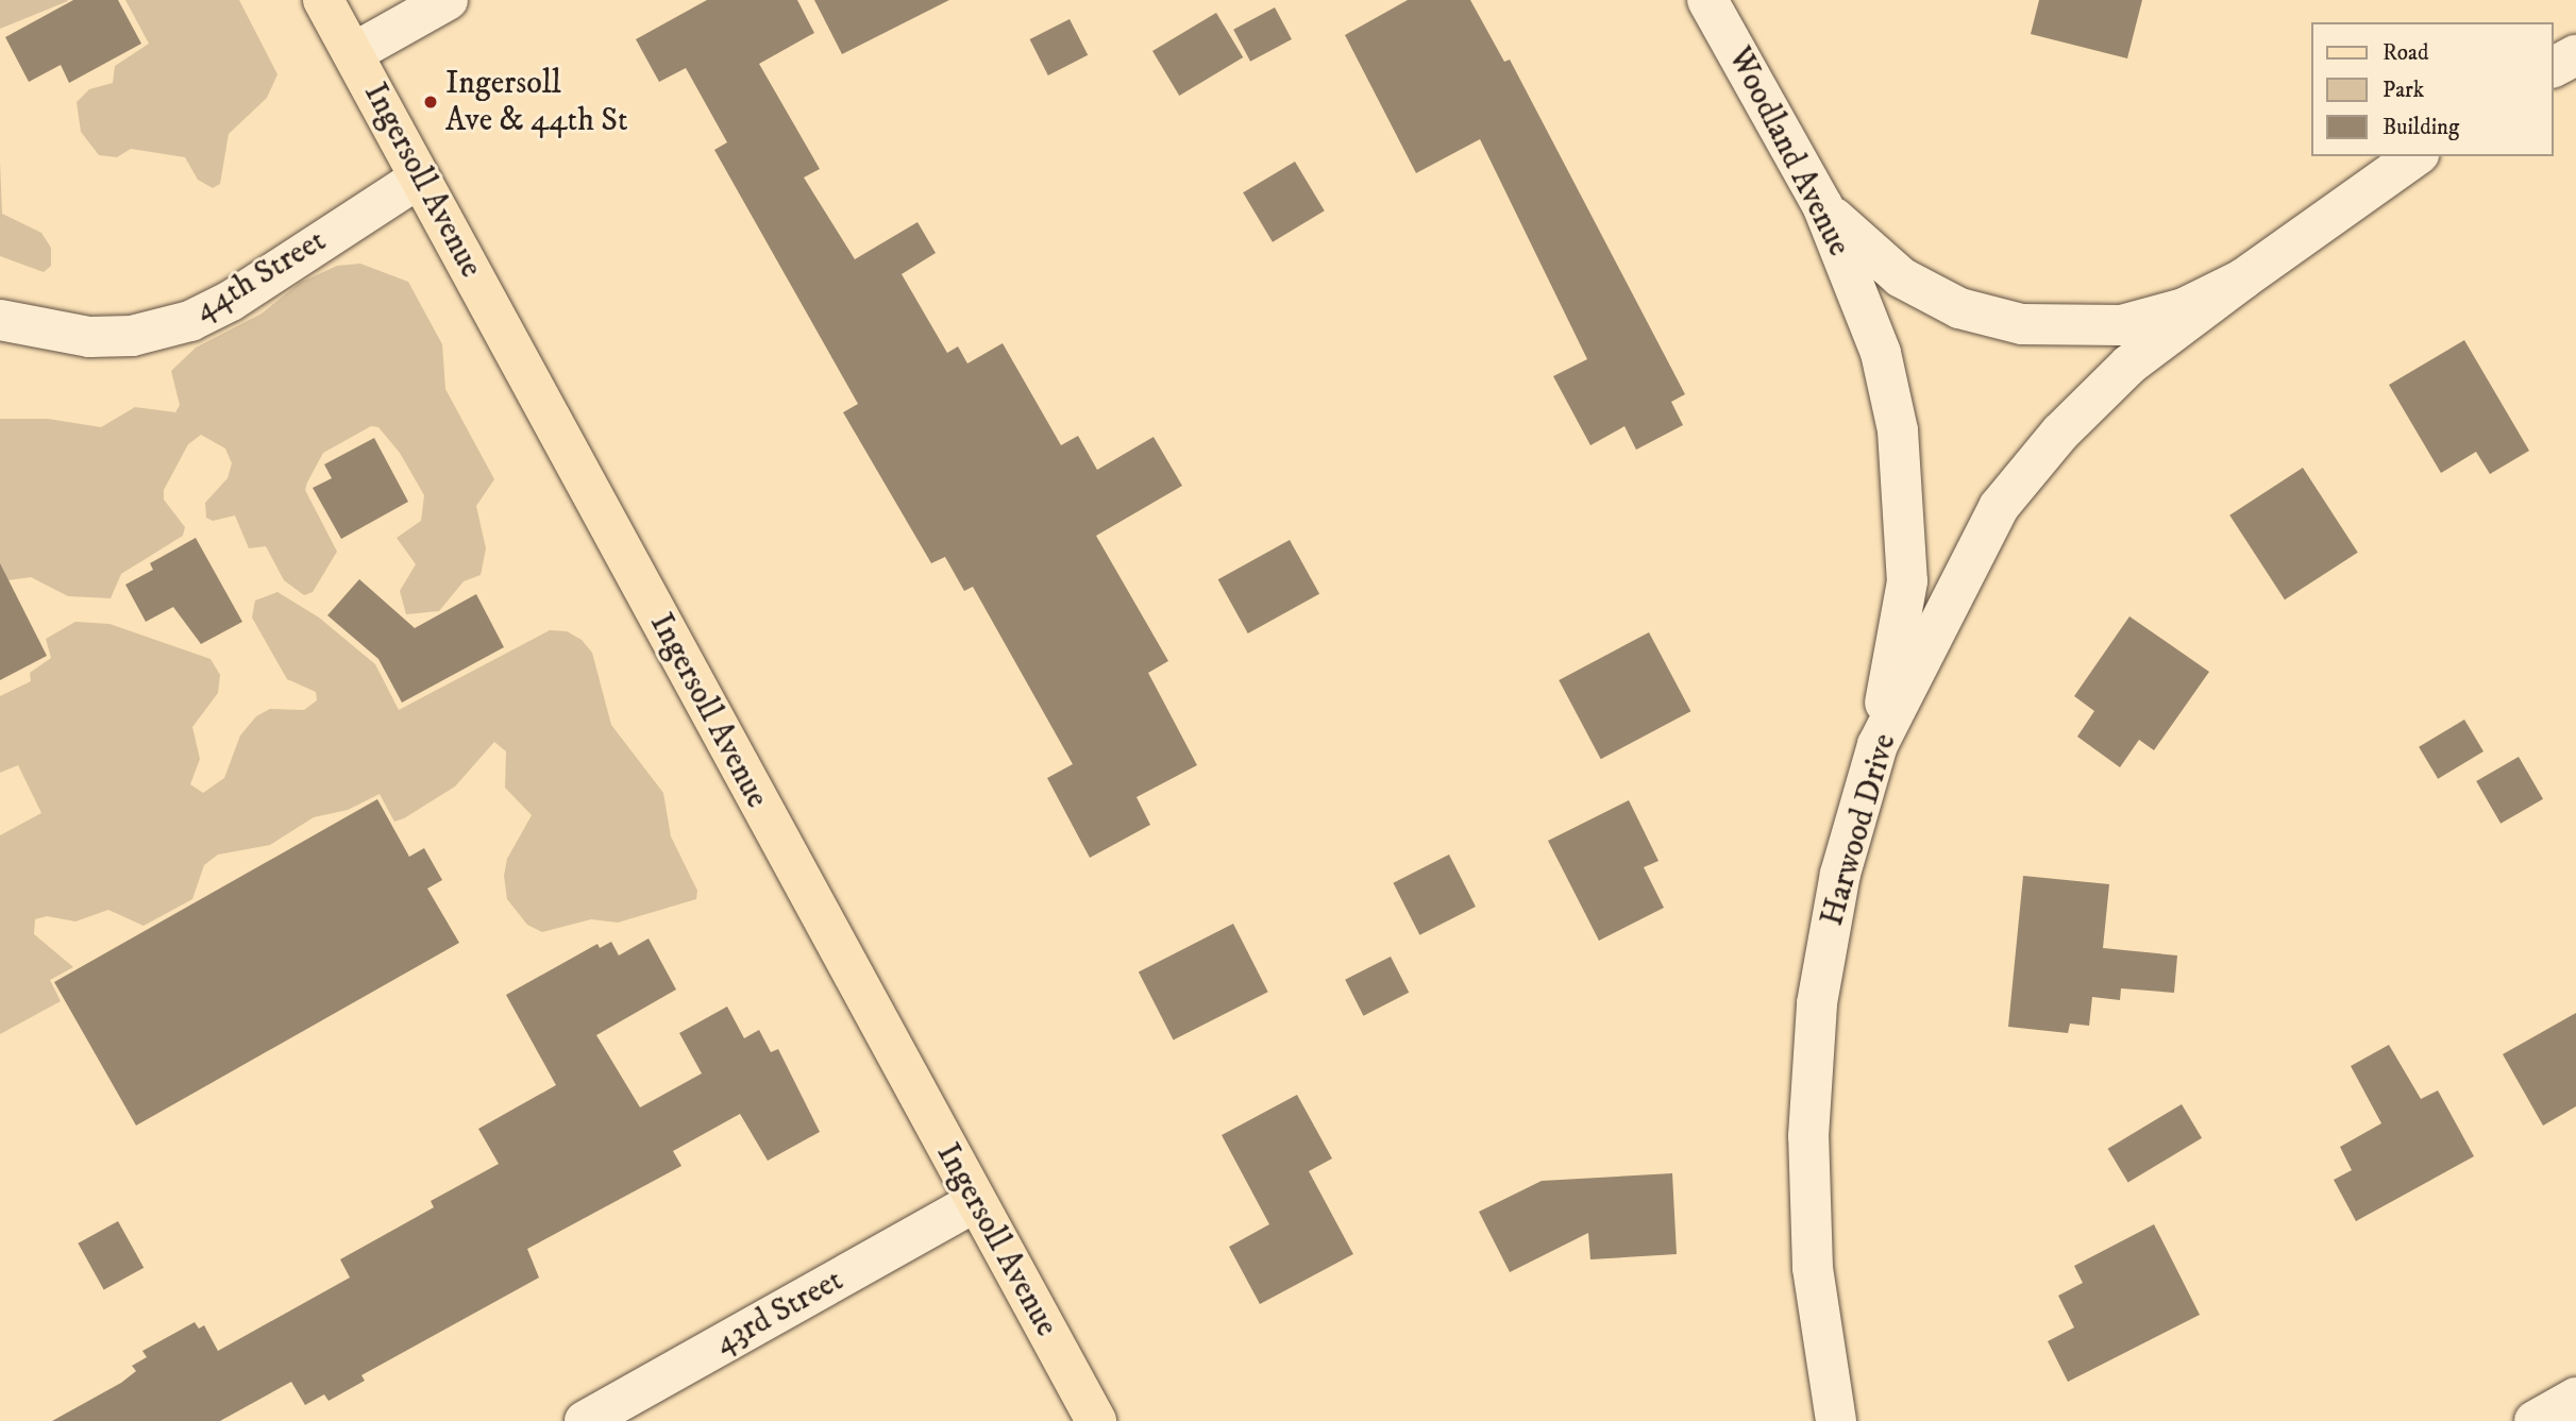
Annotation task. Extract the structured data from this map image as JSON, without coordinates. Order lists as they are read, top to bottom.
{
  "streets": {
    "main road": ["Ingersoll Avenue"],
    "street": [
      "Woodland Avenue",
      "44th Street",
      "Harwood Drive",
      "43rd Street"
    ]
  },
  "crossings": [
    ["Woodland Avenue", "Harwood Drive"],
    ["Ingersoll Avenue", "44th Street"],
    ["Ingersoll Avenue", "43rd Street"]
  ],
  "places": ["Ingersoll Ave & 44th St"],
  "legend": ["Road", "Park", "Building"]
}
